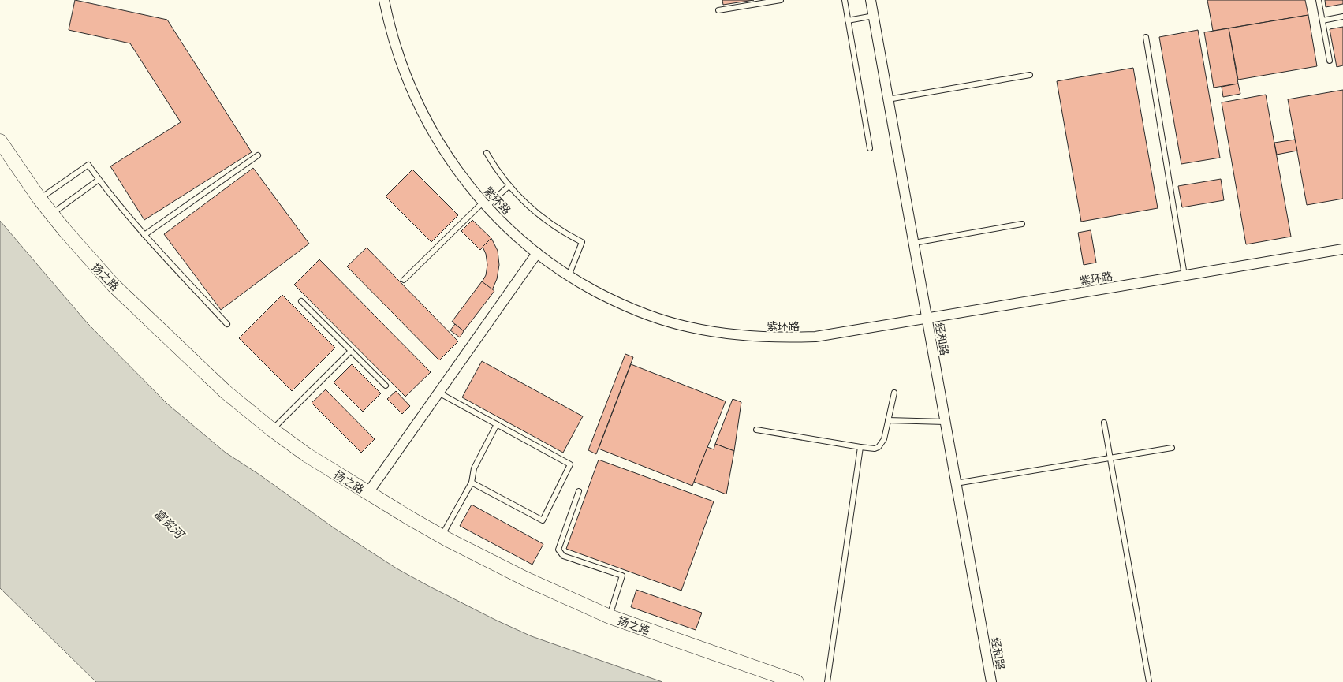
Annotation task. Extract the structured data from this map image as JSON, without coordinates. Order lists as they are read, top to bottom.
{
  "streets": {
    "street": ["紫环路", "扬之路", "经和路"]
  },
  "crossings": [
    ["紫环路", "经和路"]
  ],
  "water": ["富资河"]
}
